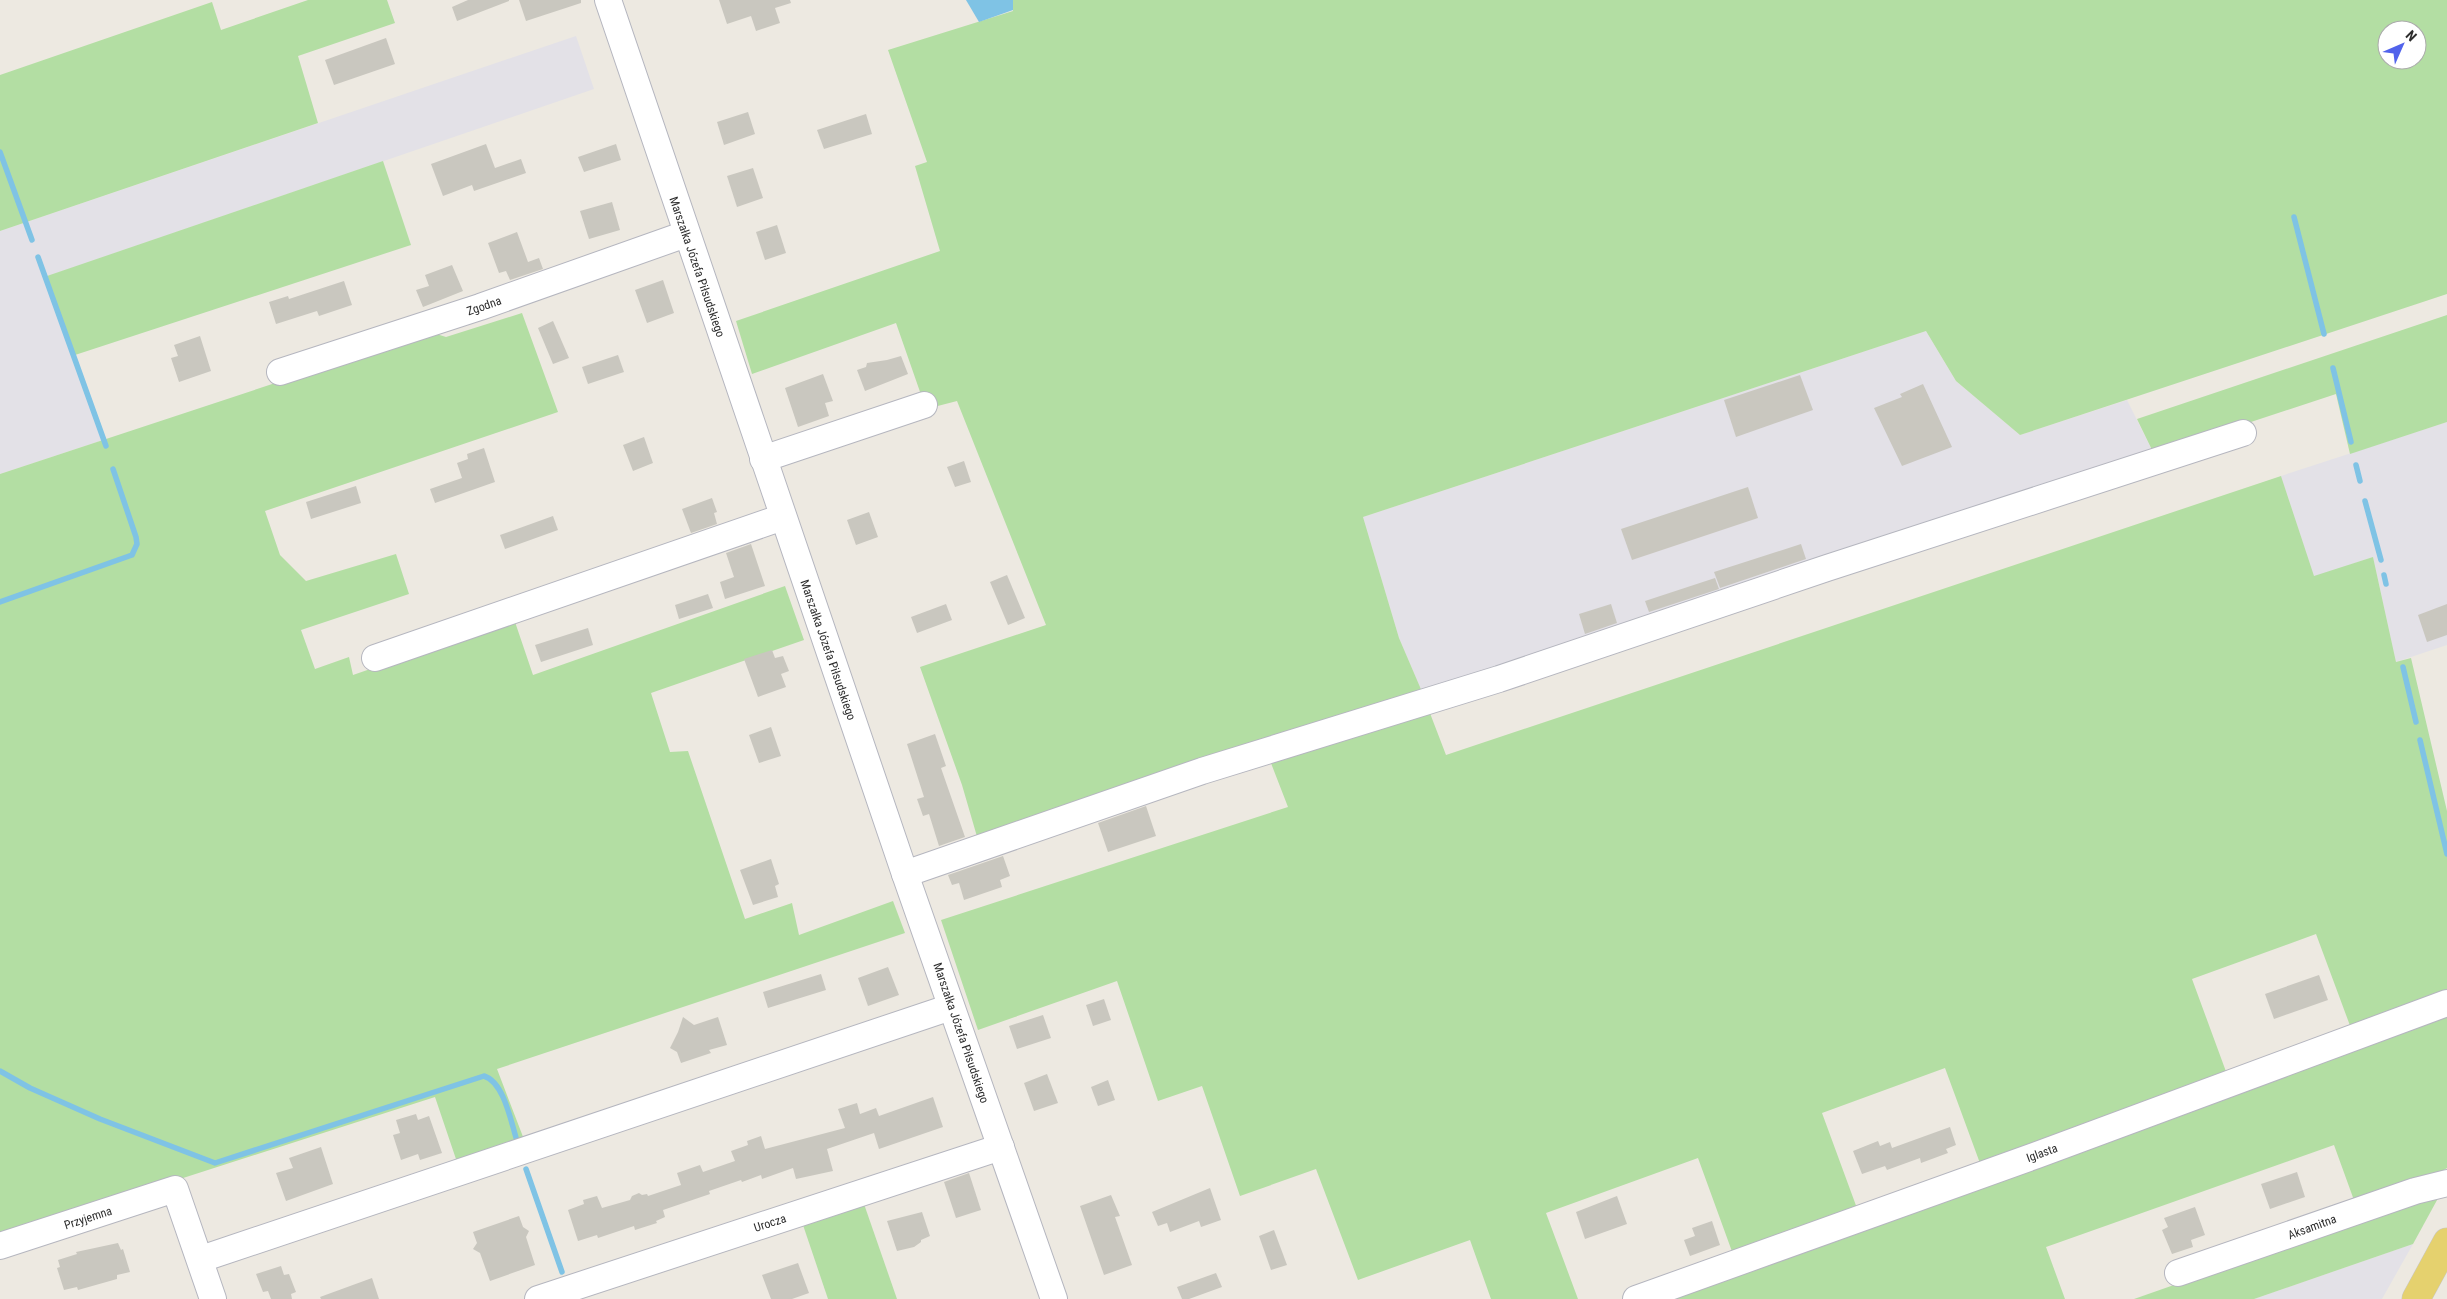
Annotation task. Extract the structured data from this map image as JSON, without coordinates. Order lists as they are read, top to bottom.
{
  "streets": {
    "street": [
      "Marszałka Józefa Piłsudskiego",
      "Zgodna",
      "Iglasta",
      "Przyjemna",
      "Urocza",
      "Aksamitna"
    ]
  },
  "crossings": [
    ["Marszałka Józefa Piłsudskiego", "Zgodna"],
    ["Marszałka Józefa Piłsudskiego", "Urocza"]
  ],
  "north": "top right"
}
